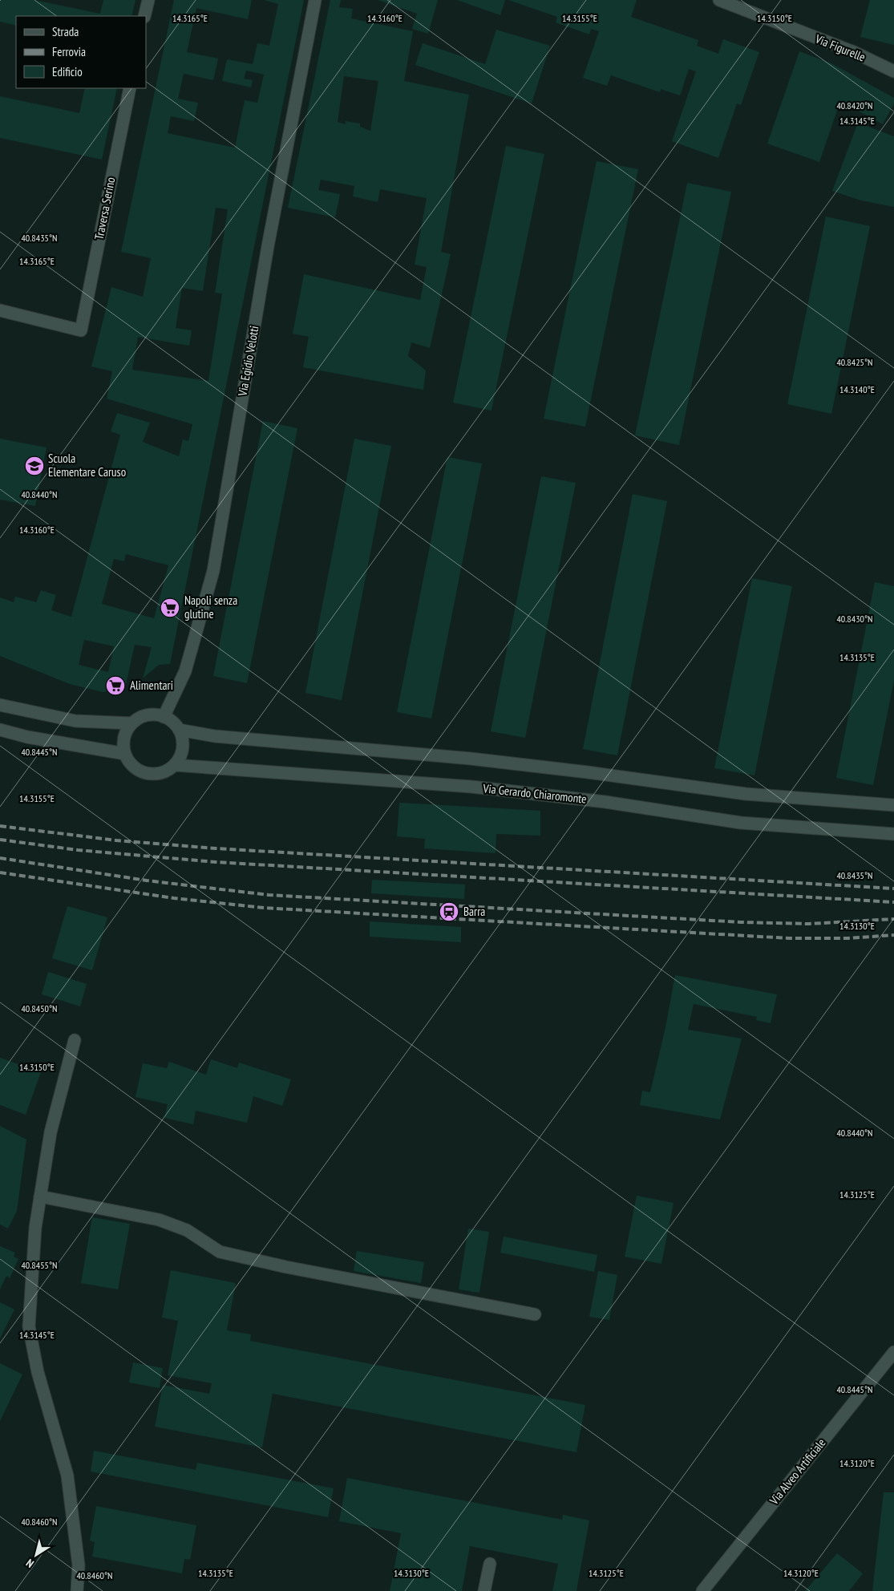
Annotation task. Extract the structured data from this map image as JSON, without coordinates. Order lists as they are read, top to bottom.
{
  "streets": {
    "street": [
      "Via Figurelle",
      "Traversa Serino",
      "Via Egidio Velotti",
      "Via Gerardo Chiaromonte",
      "Via Alveo Artificiale"
    ]
  },
  "crossings": [
    ["Via Egidio Velotti", "Via Gerardo Chiaromonte"]
  ],
  "places": {
    "school or university": ["Scuola Elementare Caruso"],
    "supermarket": ["Napoli senza glutine", "Alimentari"],
    "station": ["Barra"]
  },
  "legend": ["Strada", "Ferrovia", "Edificio"],
  "north": "bottom left",
  "coordinates": [
    "14.3165°E",
    "14.3155°E",
    "14.3150°E",
    "14.3160°E",
    "40.8420°N",
    "14.3145°E",
    "40.8435°N",
    "40.8425°N",
    "14.3140°E",
    "40.8440°N",
    "40.8430°N",
    "14.3135°E",
    "40.8445°N",
    "14.3130°E",
    "40.8450°N",
    "14.3125°E",
    "40.8455°N",
    "14.3120°E",
    "40.8460°N"
  ]
}
